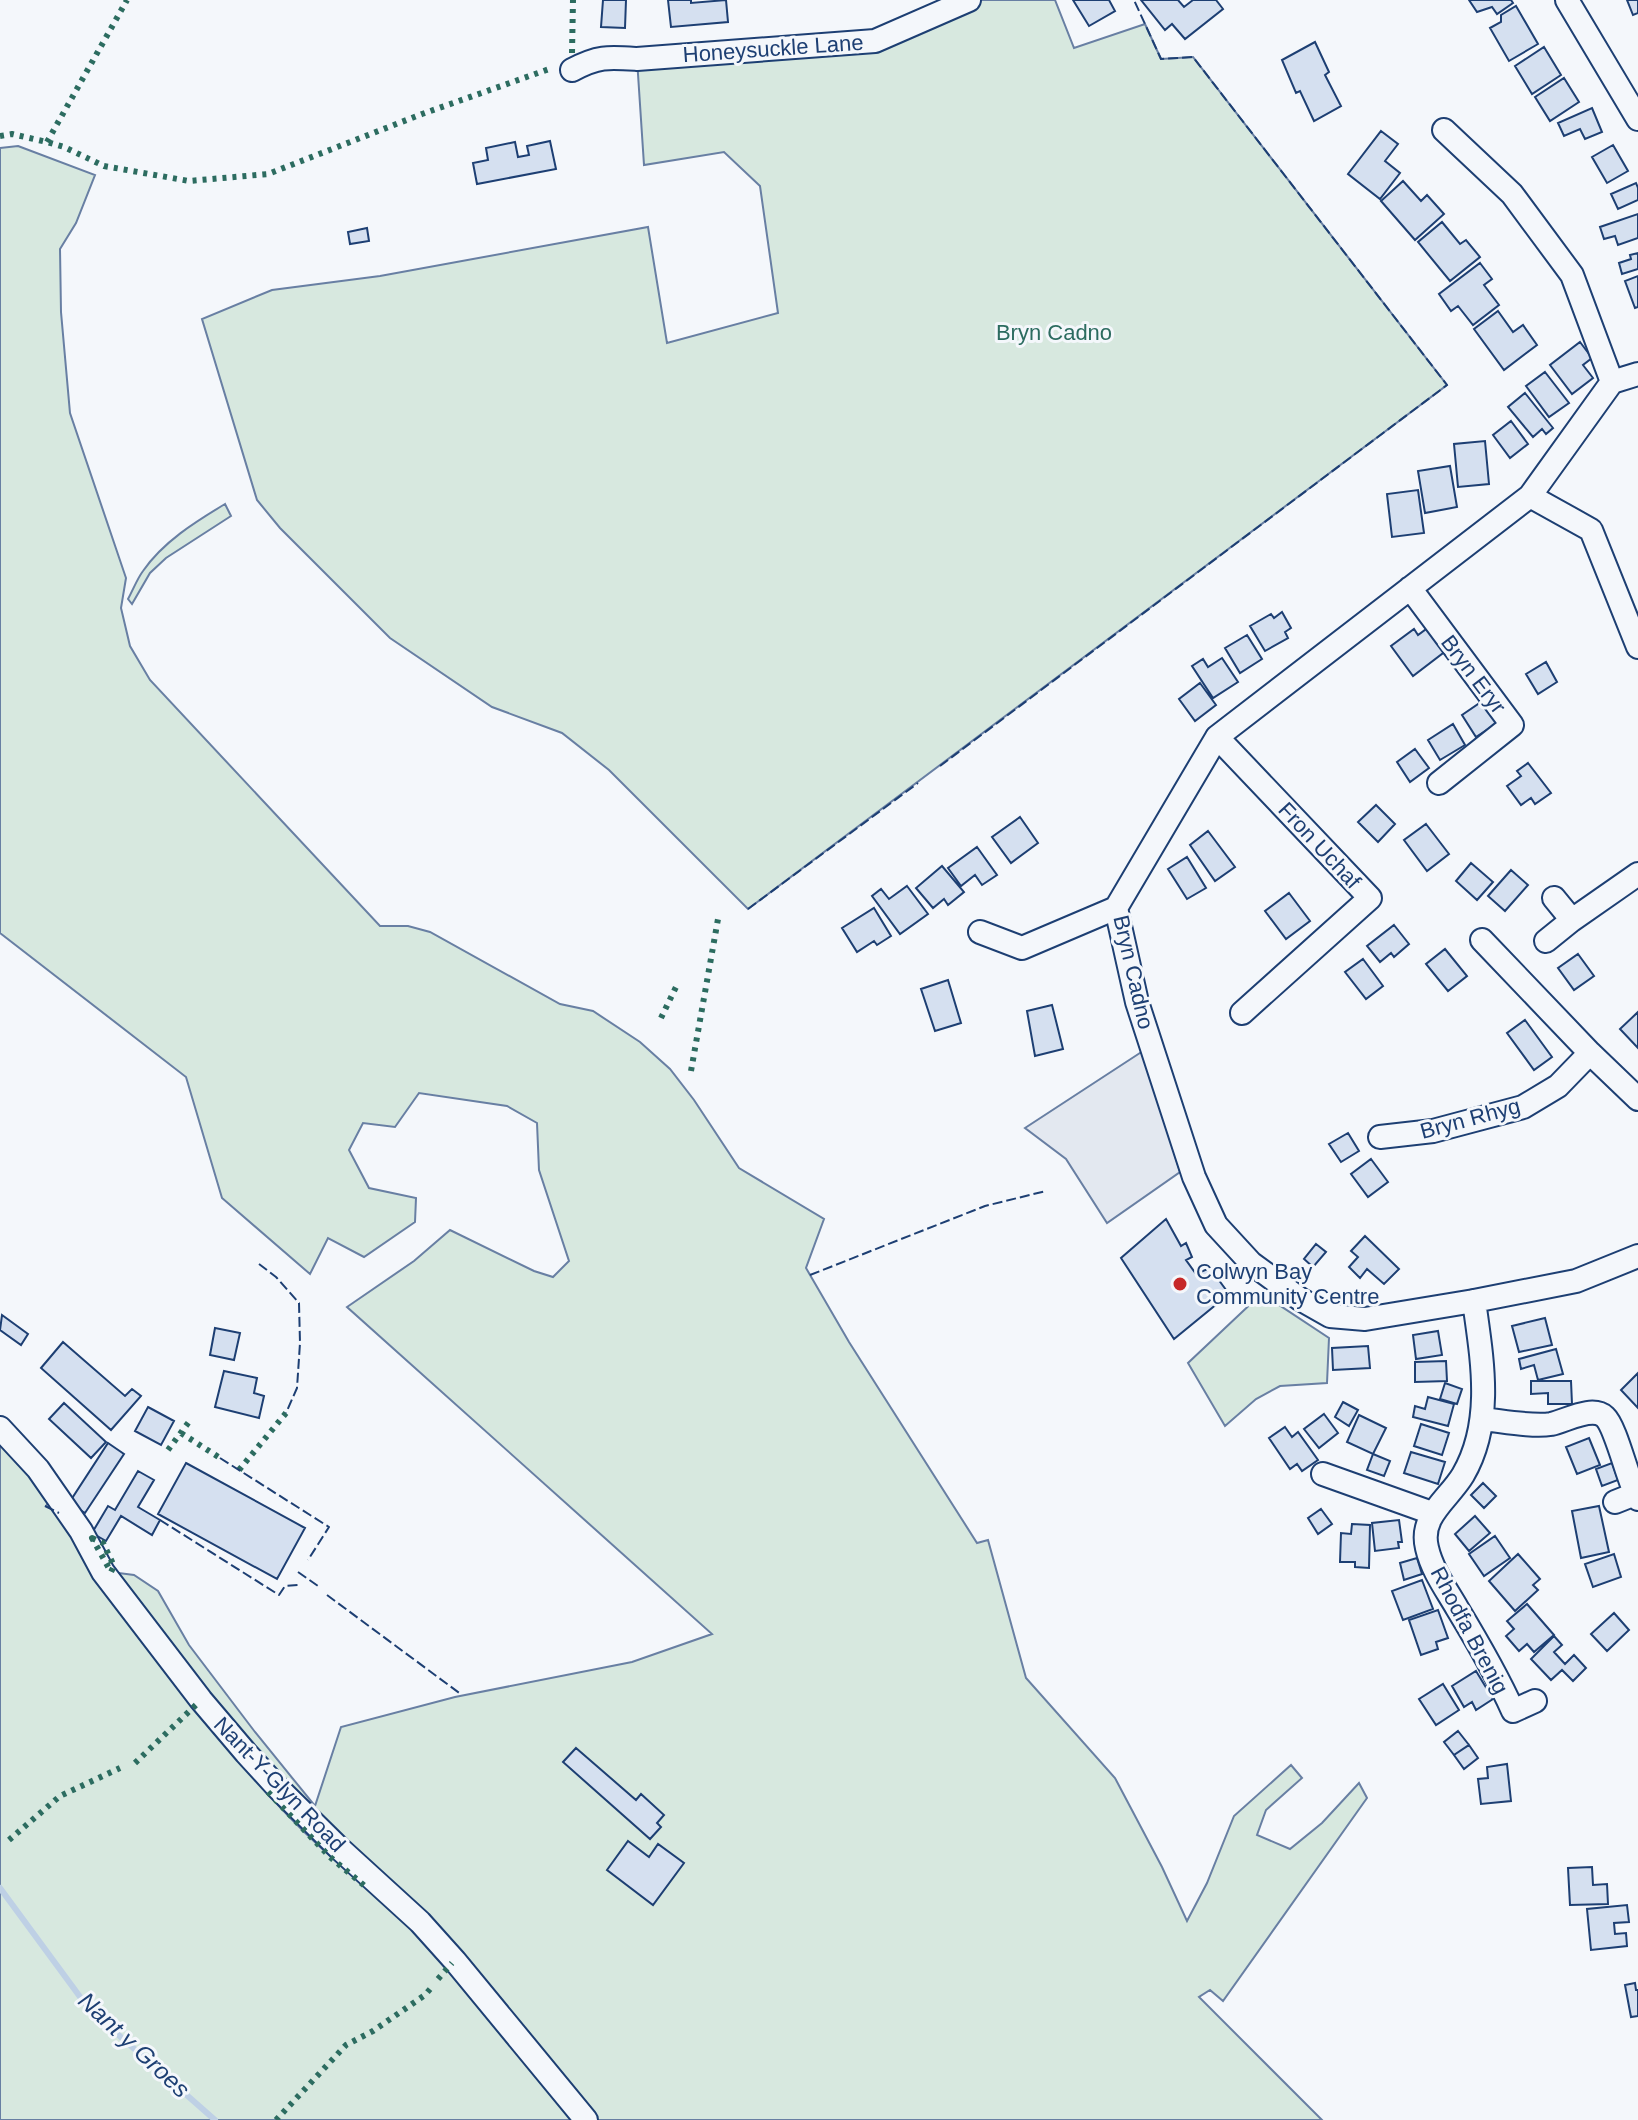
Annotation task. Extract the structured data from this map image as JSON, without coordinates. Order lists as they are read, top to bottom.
{
  "streets": {
    "street": [
      "Honeysuckle Lane",
      "Bryn Eryr",
      "Fron Uchaf",
      "Bryn Cadno",
      "Bryn Rhyg",
      "Rhodfa Brenig",
      "Nant-Y-Glyn Road"
    ]
  },
  "crossings": [
    ["Bryn Eryr", "Bryn Cadno"],
    ["Fron Uchaf", "Bryn Cadno"]
  ],
  "water": ["Nant y Groes"],
  "parks": ["Bryn Cadno"],
  "places": ["Colwyn Bay Community Centre"]
}
